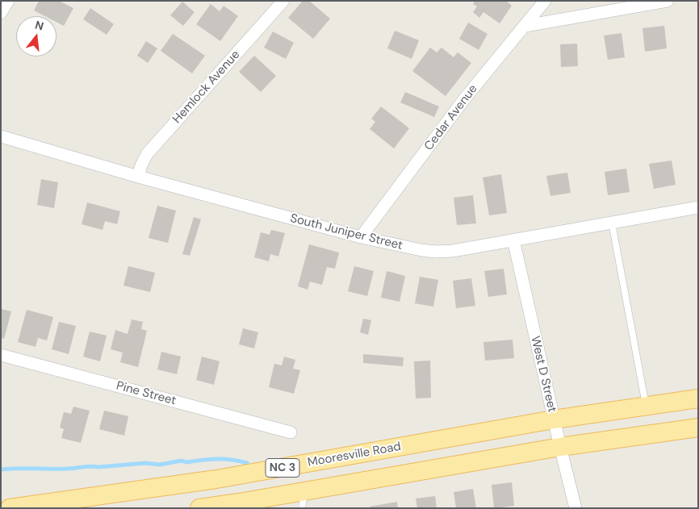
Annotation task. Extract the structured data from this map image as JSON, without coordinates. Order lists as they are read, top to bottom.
{
  "streets": {
    "main road": ["Mooresville Road", "NC 3"],
    "street": [
      "Hemlock Avenue",
      "Cedar Avenue",
      "South Juniper Street",
      "West D Street",
      "Pine Street"
    ]
  },
  "crossings": [
    ["Hemlock Avenue", "South Juniper Street"],
    ["Cedar Avenue", "South Juniper Street"],
    ["South Juniper Street", "West D Street"],
    ["West D Street", "Mooresville Road"]
  ],
  "north": "top"
}
